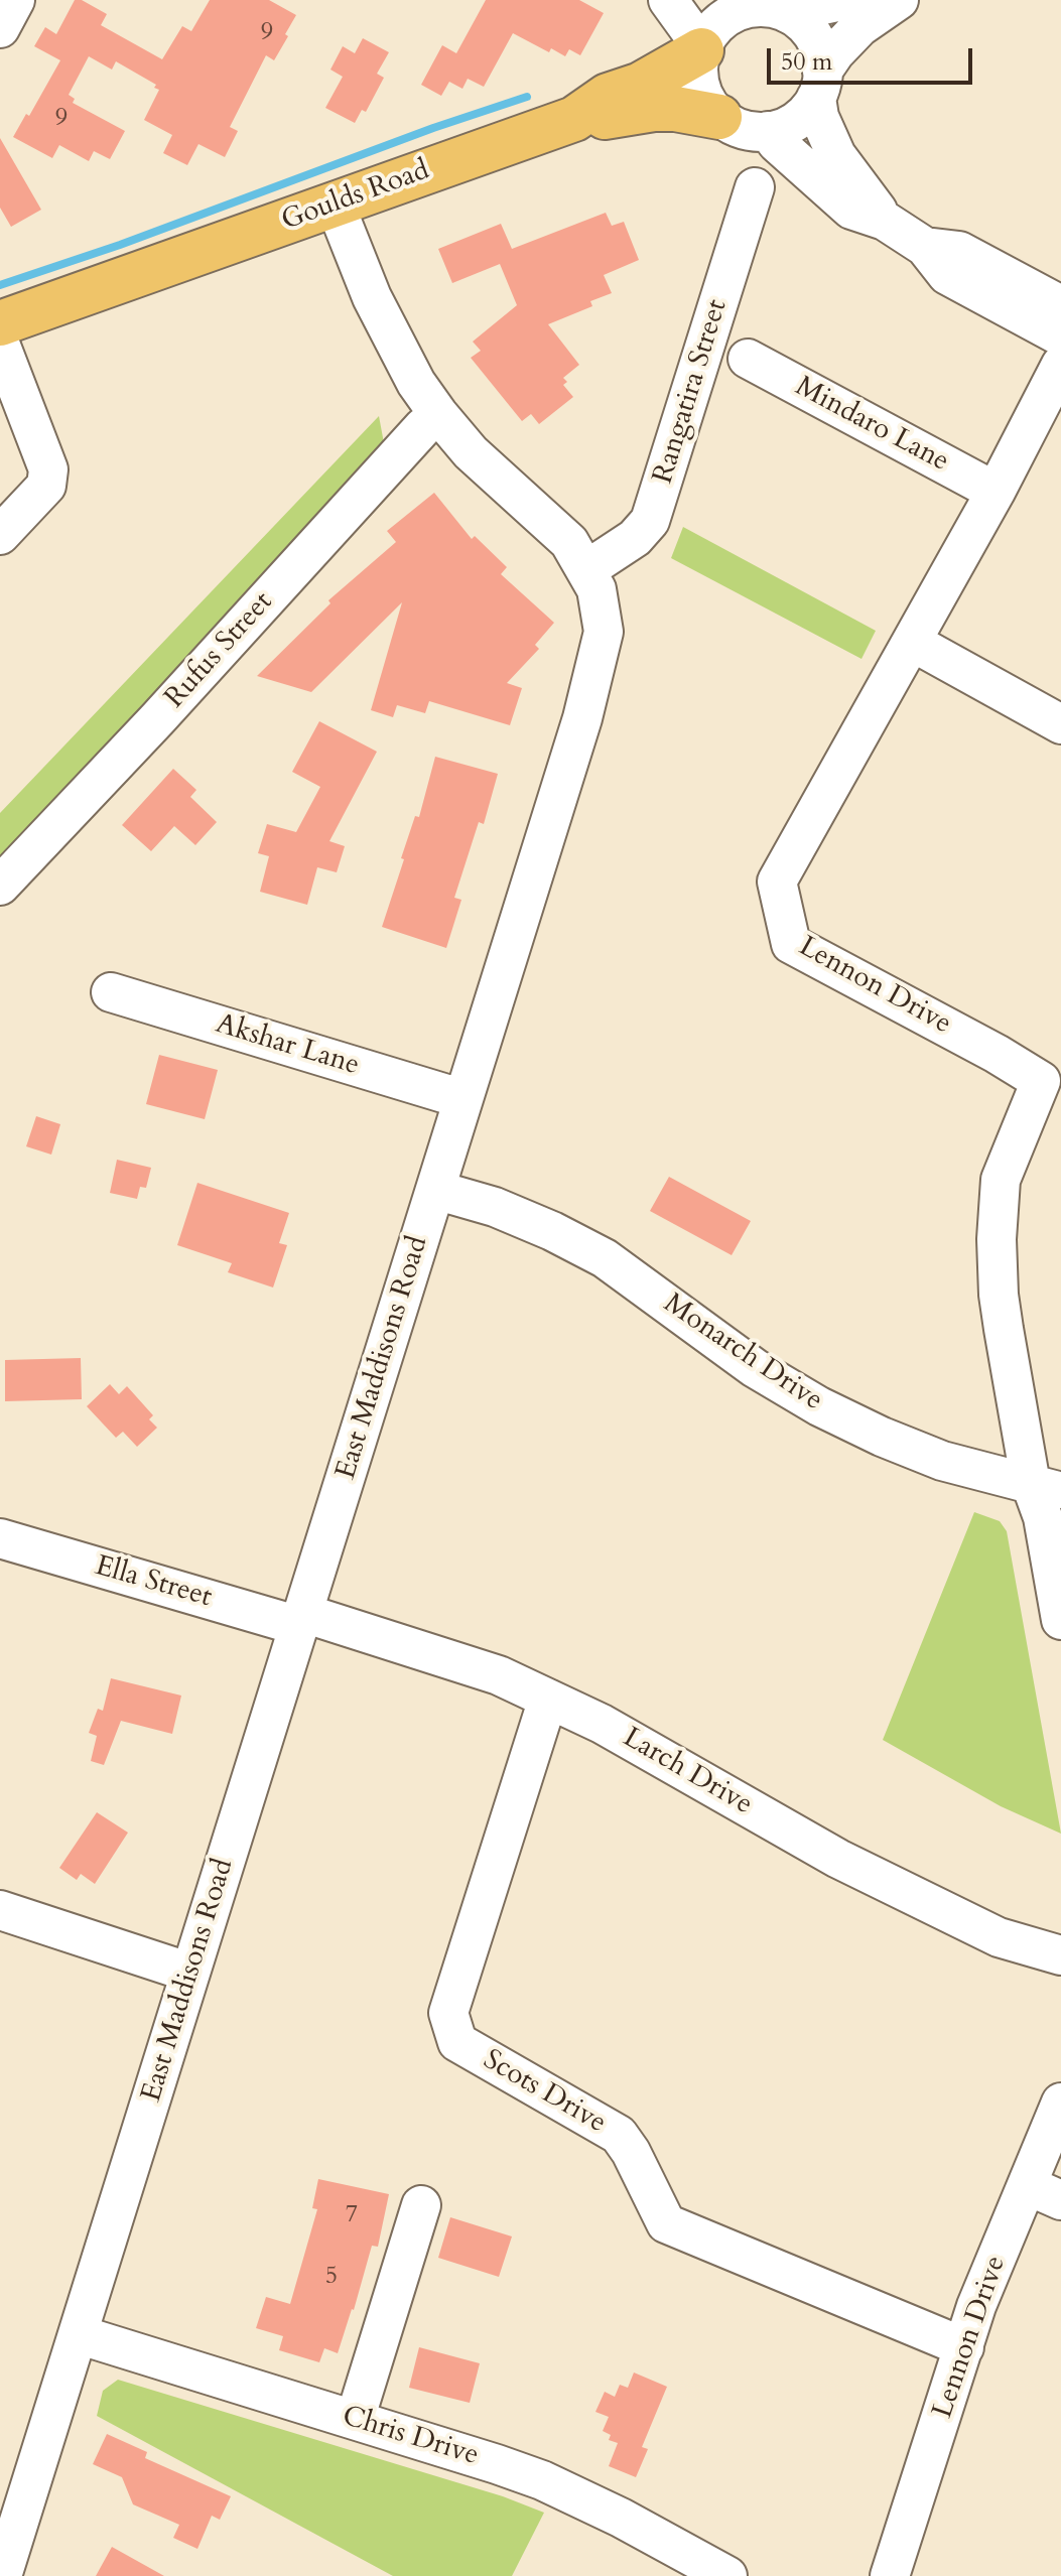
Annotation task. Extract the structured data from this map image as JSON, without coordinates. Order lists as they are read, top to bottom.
{
  "streets": {
    "main road": ["Goulds Road"],
    "street": [
      "Rangatira Street",
      "Mindaro Lane",
      "Rufus Street",
      "Lennon Drive",
      "Akshar Lane",
      "Monarch Drive",
      "East Maddisons Road",
      "Ella Street",
      "Larch Drive",
      "Scots Drive",
      "Chris Drive"
    ]
  },
  "crossings": [
    ["Goulds Road", "East Maddisons Road"],
    ["Rangatira Street", "East Maddisons Road"],
    ["Mindaro Lane", "Lennon Drive"],
    ["Rufus Street", "East Maddisons Road"],
    ["Lennon Drive", "Monarch Drive"],
    ["Lennon Drive", "Scots Drive"],
    ["Akshar Lane", "East Maddisons Road"],
    ["Monarch Drive", "East Maddisons Road"],
    ["East Maddisons Road", "Ella Street"],
    ["East Maddisons Road", "Larch Drive"],
    ["East Maddisons Road", "Chris Drive"],
    ["Ella Street", "Larch Drive"],
    ["Larch Drive", "Scots Drive"]
  ],
  "house_numbers": [
    "9",
    "9",
    "7",
    "5"
  ],
  "scale_bar": "50 m"
}
